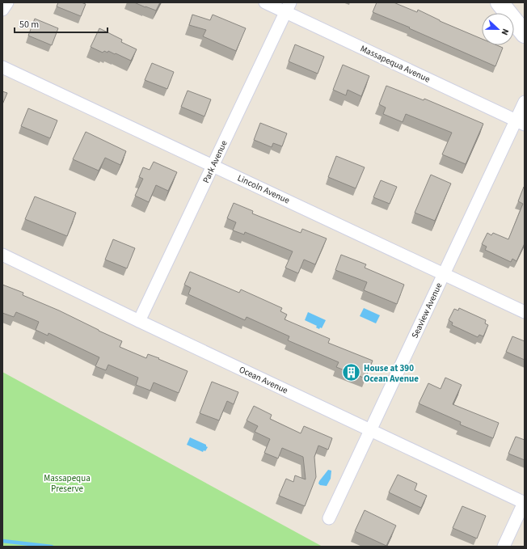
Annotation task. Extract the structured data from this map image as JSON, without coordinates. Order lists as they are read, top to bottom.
{
  "streets": {
    "street": [
      "Massapequa Avenue",
      "Park Avenue",
      "Lincoln Avenue",
      "Seaview Avenue",
      "Ocean Avenue"
    ]
  },
  "crossings": [
    ["Massapequa Avenue", "Park Avenue"],
    ["Massapequa Avenue", "Seaview Avenue"],
    ["Park Avenue", "Lincoln Avenue"],
    ["Park Avenue", "Ocean Avenue"],
    ["Lincoln Avenue", "Seaview Avenue"],
    ["Seaview Avenue", "Ocean Avenue"]
  ],
  "parks": ["Massapequa Preserve"],
  "places": {
    "building": ["House at 390 Ocean Avenue"]
  },
  "scale_bar": "50 m",
  "north": "right"
}
